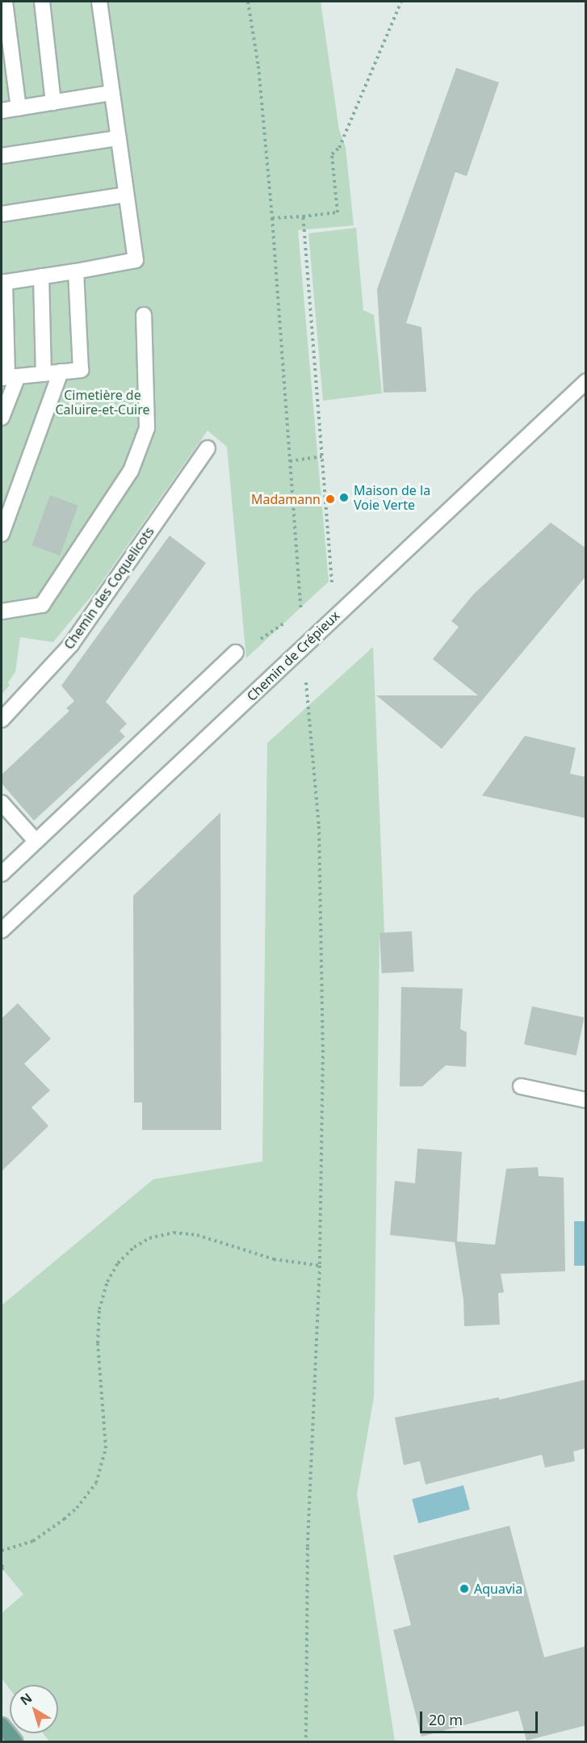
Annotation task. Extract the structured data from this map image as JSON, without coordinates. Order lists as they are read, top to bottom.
{
  "streets": {
    "street": ["Chemin des Coquelicots", "Chemin de Crépieux"]
  },
  "parks": ["Cimetière de Caluire-et-Cuire"],
  "places": ["Maison de la Voie Verte", "Madamann", "Aquavia"],
  "scale_bar": "20 m",
  "north": "top left"
}
